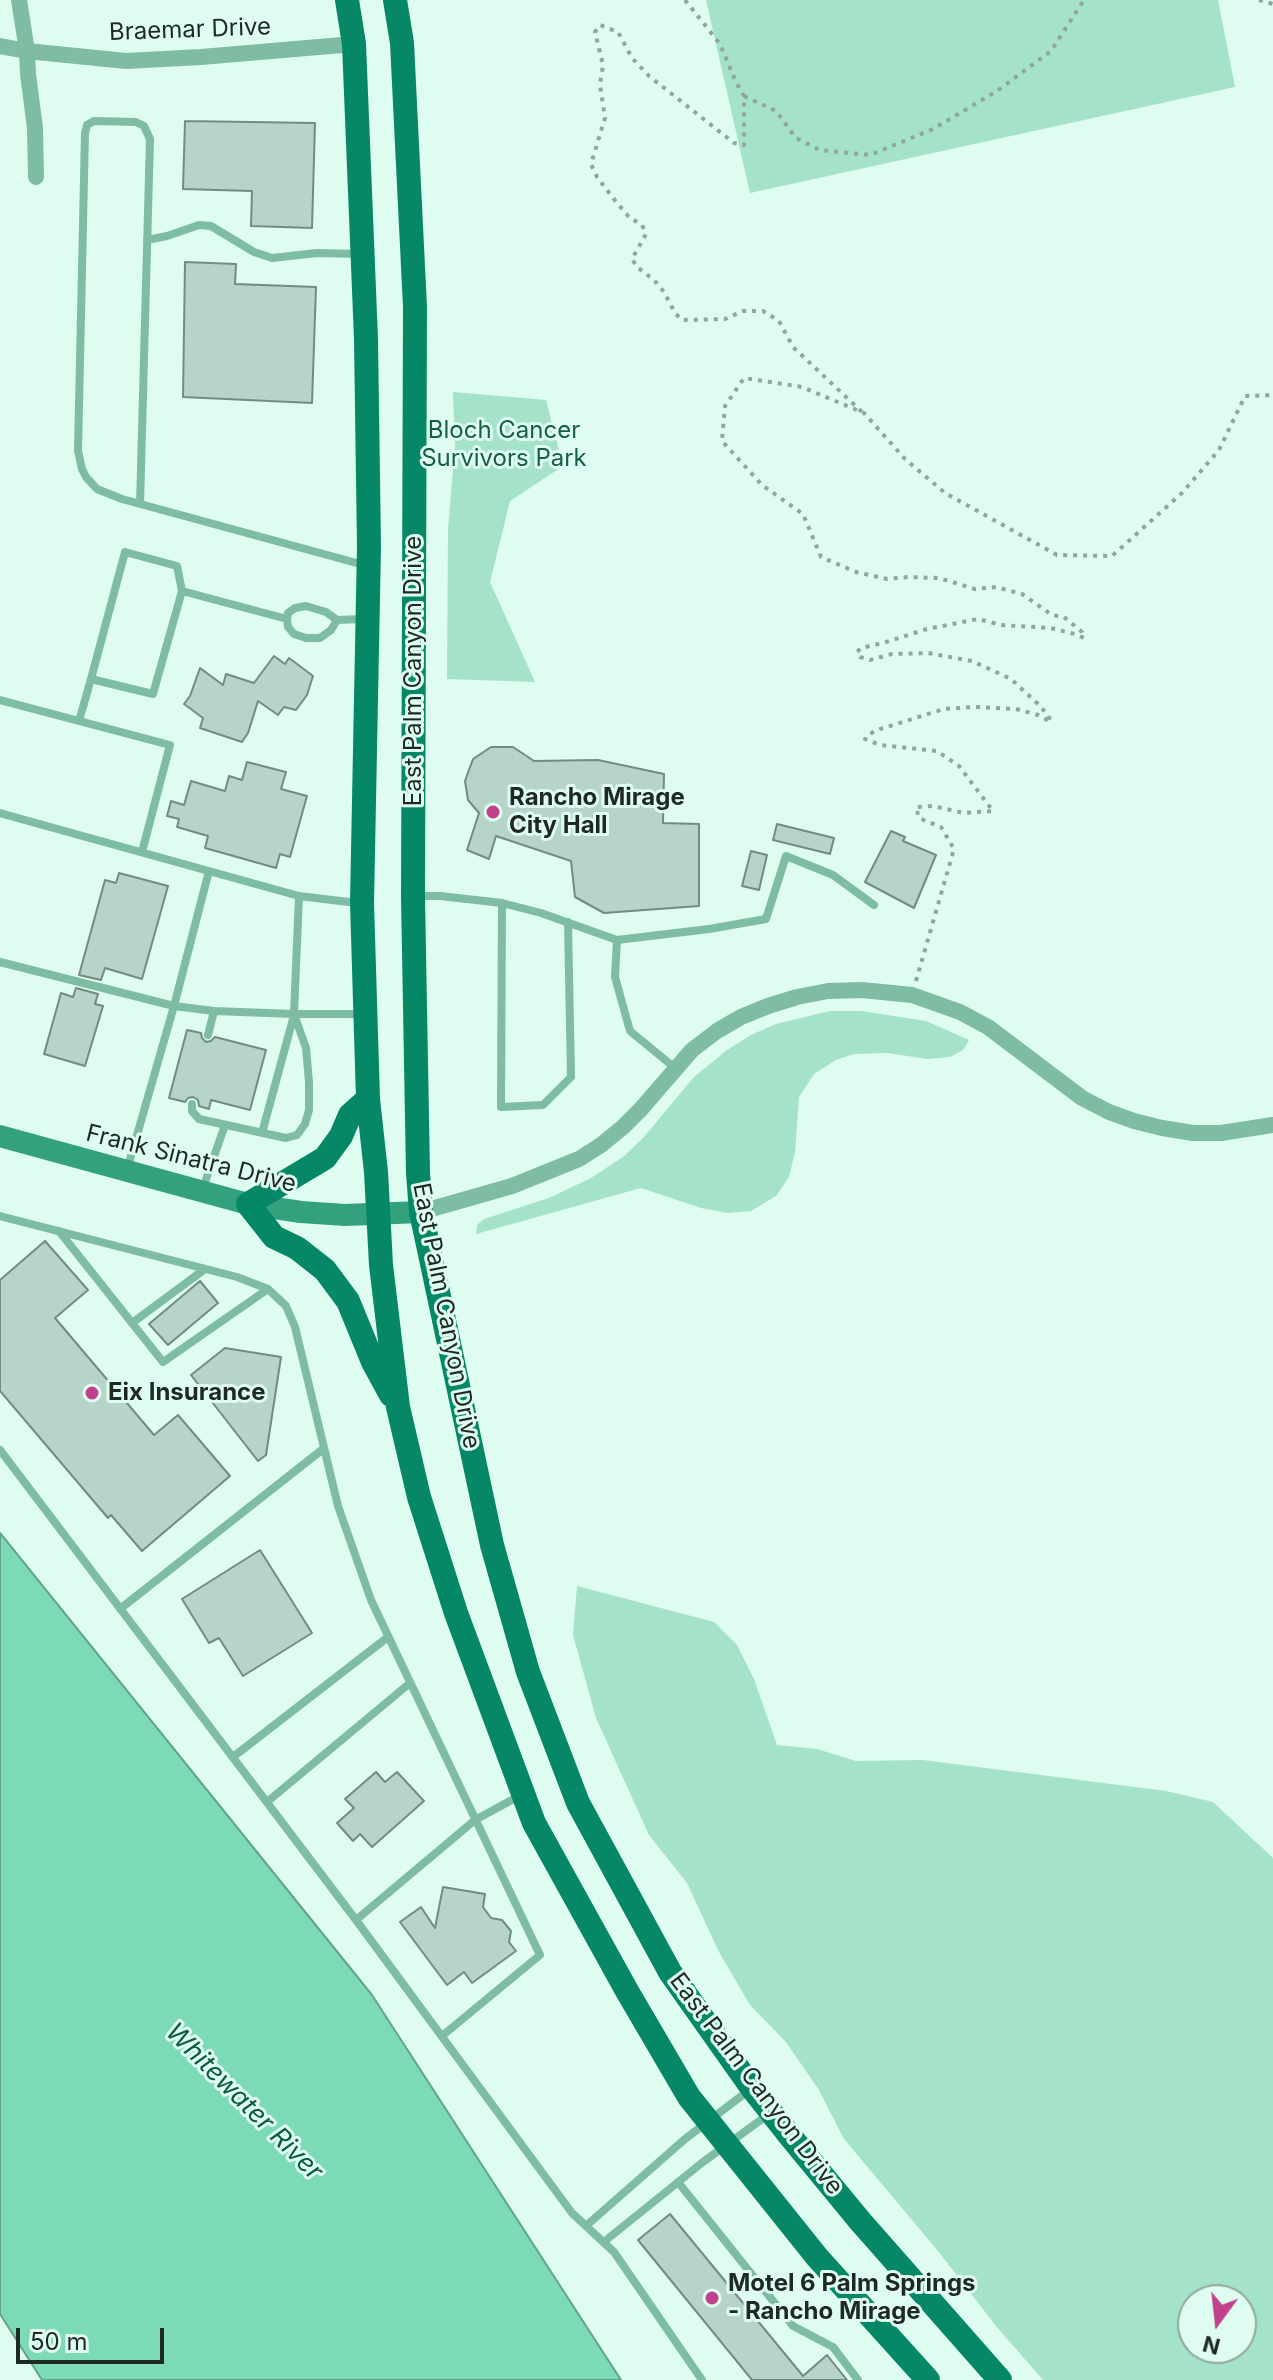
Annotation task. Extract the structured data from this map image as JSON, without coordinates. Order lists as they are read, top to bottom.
{
  "streets": {
    "main road": ["East Palm Canyon Drive", "Frank Sinatra Drive"],
    "street": ["Braemar Drive"]
  },
  "crossings": [
    ["Braemar Drive", "East Palm Canyon Drive"],
    ["East Palm Canyon Drive", "Frank Sinatra Drive"]
  ],
  "water": ["Whitewater River"],
  "parks": ["Bloch Cancer Survivors Park"],
  "places": ["Rancho Mirage City Hall", "Eix Insurance", "Motel 6 Palm Springs - Rancho Mirage"],
  "scale_bar": "50 m",
  "north": "bottom"
}
